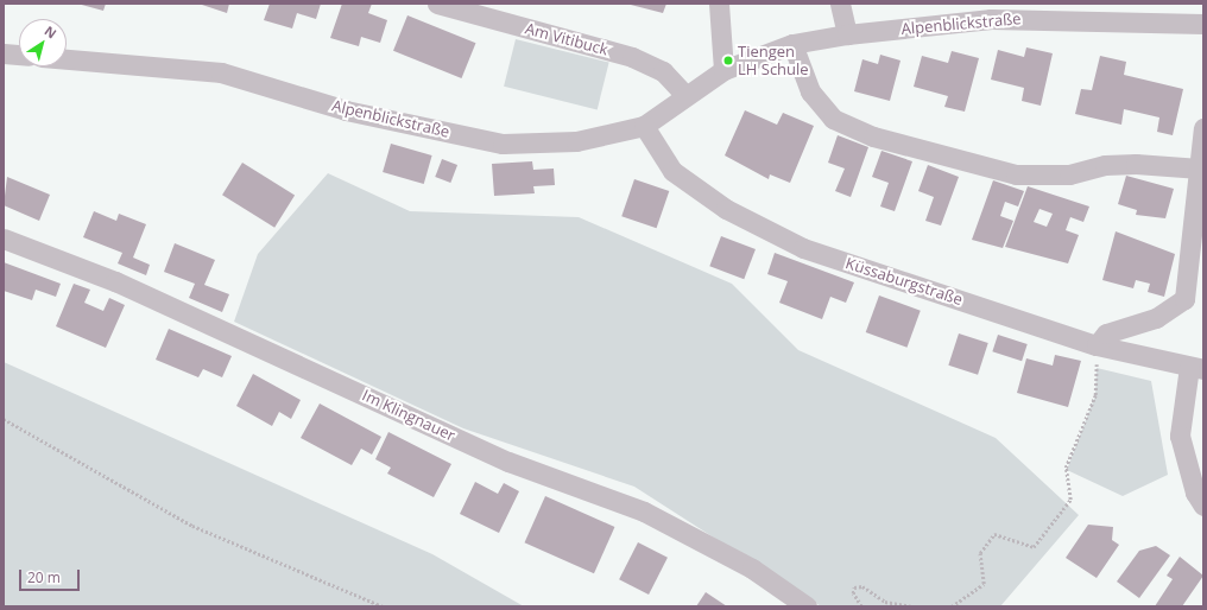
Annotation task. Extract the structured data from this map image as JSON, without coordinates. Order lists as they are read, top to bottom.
{
  "streets": {
    "street": [
      "Alpenblickstraße",
      "Am Vitibuck",
      "Küssaburgstraße",
      "Im Klingnauer"
    ]
  },
  "crossings": [
    ["Alpenblickstraße", "Am Vitibuck"],
    ["Alpenblickstraße", "Küssaburgstraße"]
  ],
  "places": ["Tiengen LH Schule"],
  "scale_bar": "20 m",
  "north": "top right"
}
